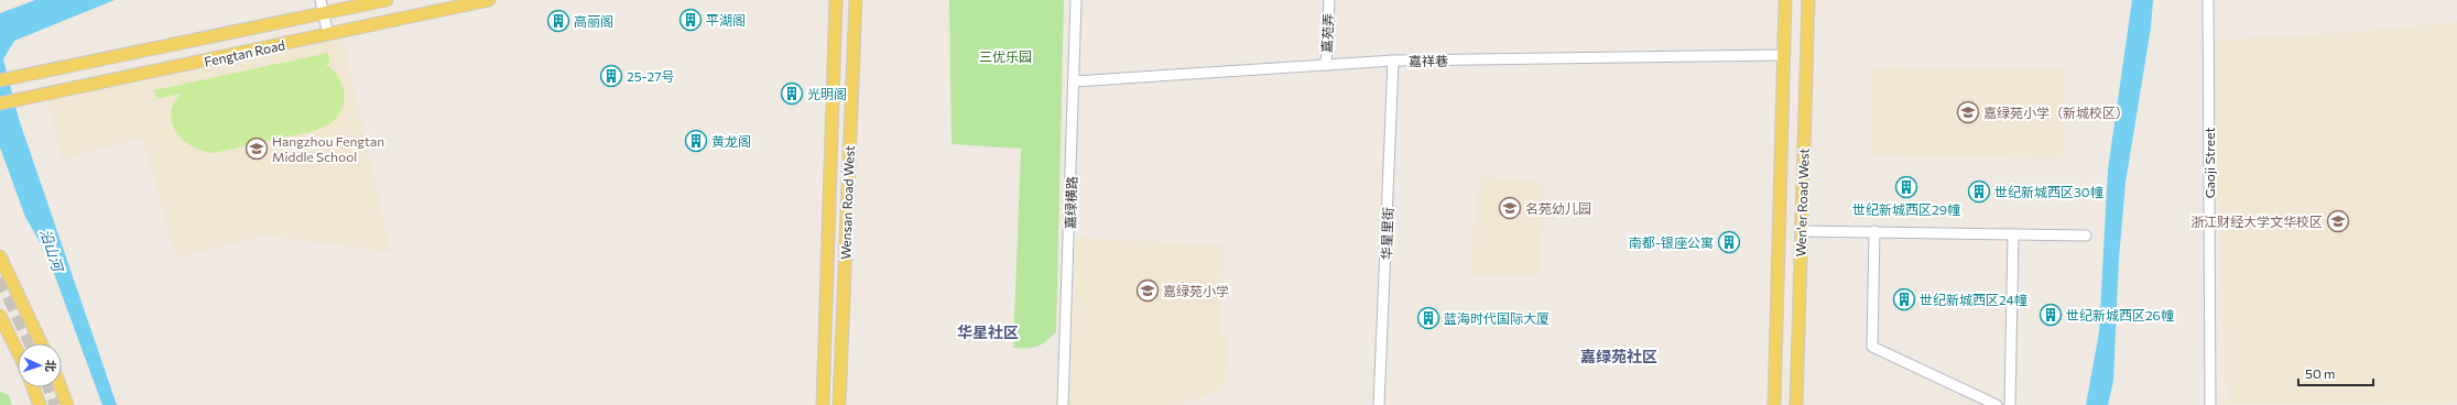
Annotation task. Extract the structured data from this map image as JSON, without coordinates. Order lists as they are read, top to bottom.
{
  "streets": {
    "main road": ["Fengtan Road", "Wensan Road West", "Wen'er Road West"],
    "street": [
      "嘉苑弄",
      "嘉祥巷",
      "Gaoji Street",
      "嘉绿横路",
      "华星里街"
    ]
  },
  "crossings": [
    ["嘉苑弄", "嘉祥巷"],
    ["嘉祥巷", "嘉绿横路"],
    ["嘉祥巷", "Wen'er Road West"],
    ["嘉祥巷", "华星里街"]
  ],
  "districts": ["华星社区", "嘉绿苑社区"],
  "water": ["沿山河"],
  "parks": ["三优乐园"],
  "places": {
    "building": [
      "平湖阁",
      "高丽阁",
      "25-27号",
      "光明阁",
      "黄龙阁",
      "世纪新城西区29幢",
      "世纪新城西区30幢",
      "南都-银座公寓",
      "世纪新城西区24幢",
      "世纪新城西区26幢",
      "蓝海时代国际大厦"
    ],
    "school or university": [
      "嘉绿苑小学（新城校区）",
      "Hangzhou Fengtan Middle School",
      "名苑幼儿园",
      "浙江财经大学文华校区",
      "嘉绿苑小学"
    ]
  },
  "scale_bar": "50 m",
  "north": "right"
}
